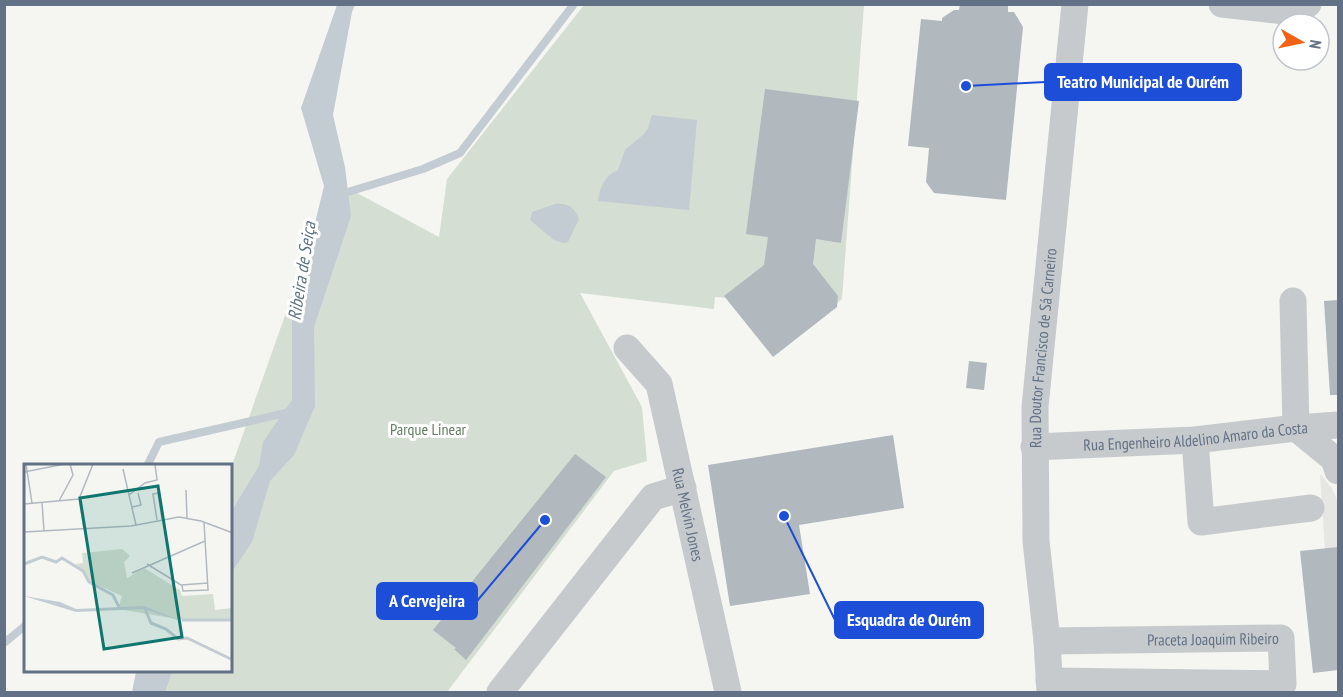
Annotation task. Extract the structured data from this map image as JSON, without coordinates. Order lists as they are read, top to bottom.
{
  "streets": {
    "street": [
      "Rua Doutor Francisco de Sá Carneiro",
      "Rua Engenheiro Aldelino Amaro da Costa",
      "Rua Melvin Jones",
      "Praceta Joaquim Ribeiro"
    ]
  },
  "crossings": [
    ["Rua Doutor Francisco de Sá Carneiro", "Rua Engenheiro Aldelino Amaro da Costa"],
    ["Rua Doutor Francisco de Sá Carneiro", "Praceta Joaquim Ribeiro"]
  ],
  "water": ["Ribeira de Seiça"],
  "parks": ["Parque Linear"],
  "places": ["Teatro Municipal de Ourém", "Esquadra de Ourém", "A Cervejeira"],
  "north": "right"
}
